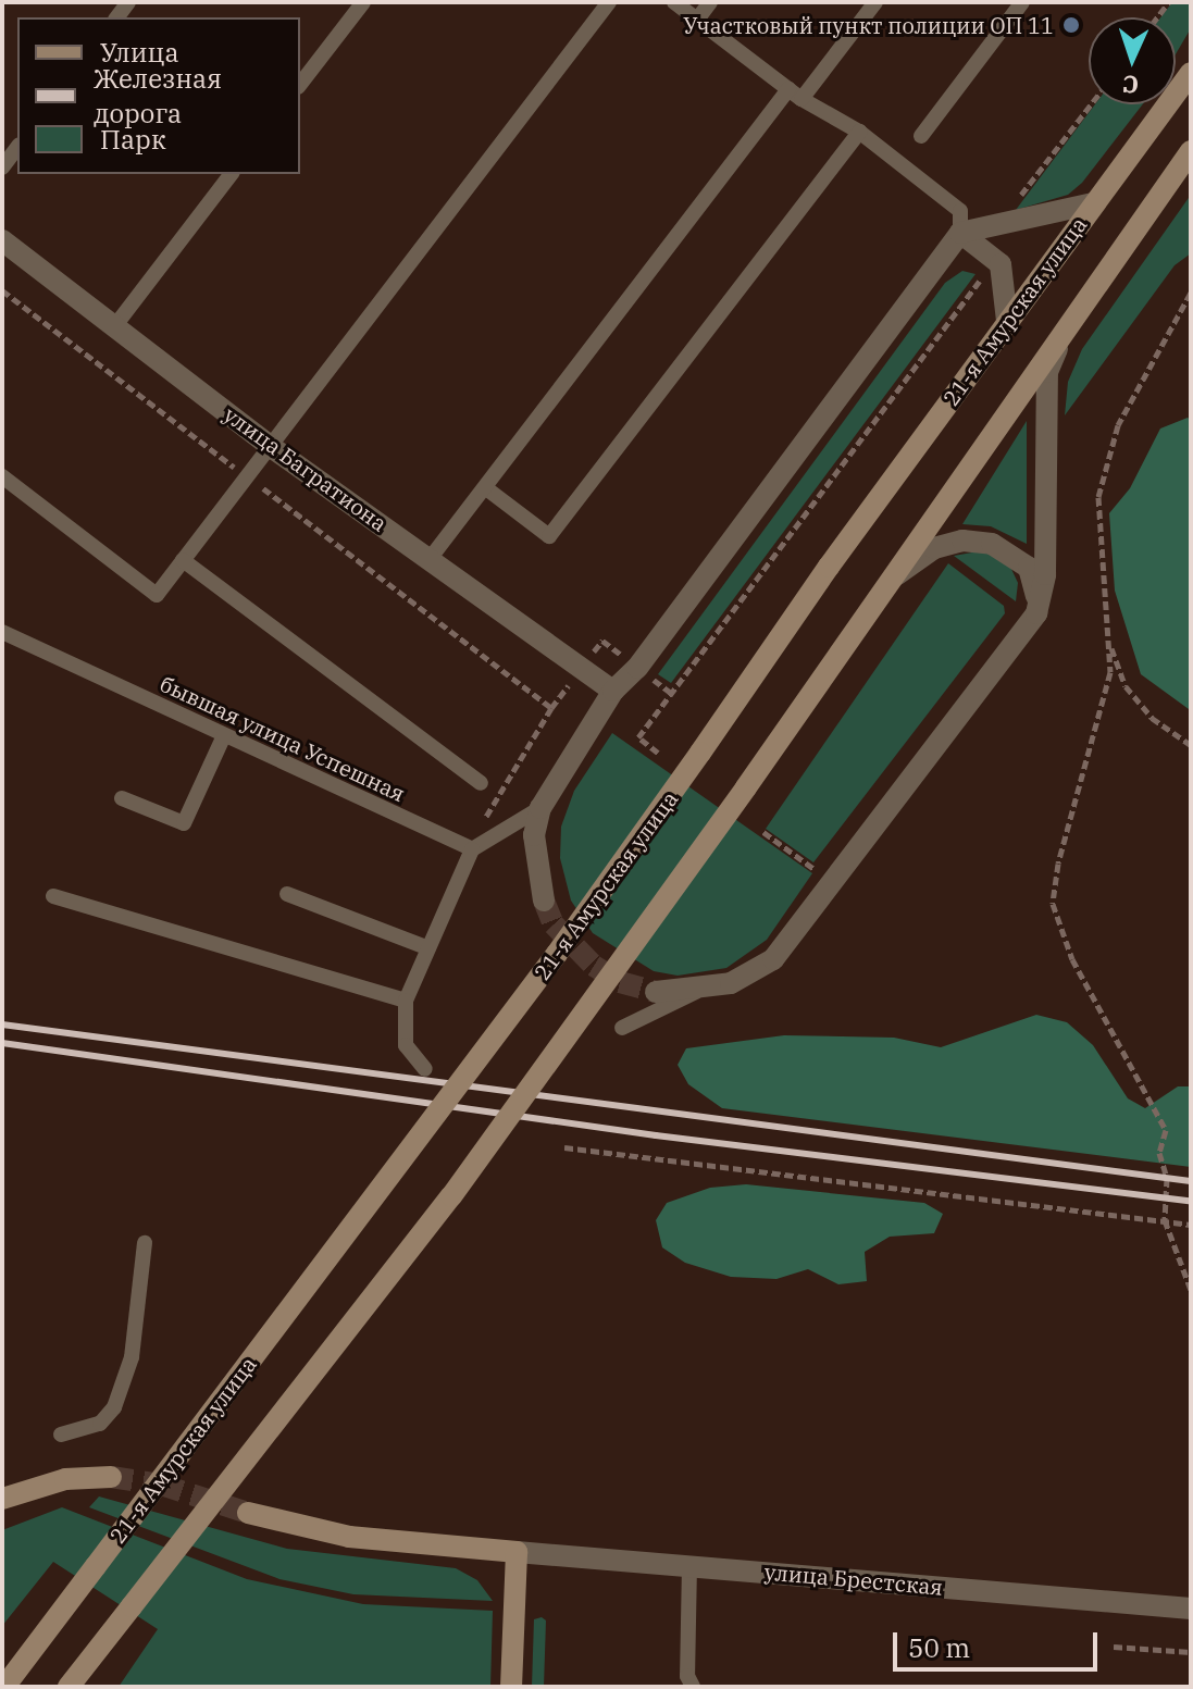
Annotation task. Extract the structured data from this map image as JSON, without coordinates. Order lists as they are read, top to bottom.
{
  "streets": {
    "main road": ["21-я Амурская улица"],
    "street": ["улица Багратиона", "улица Брестская"],
    "lane": ["бывшая улица Успешная"]
  },
  "places": ["Участковый пункт полиции ОП 11"],
  "legend": ["Улица", "Железная дорога", "Парк"],
  "scale_bar": "50 m",
  "north": "bottom"
}
